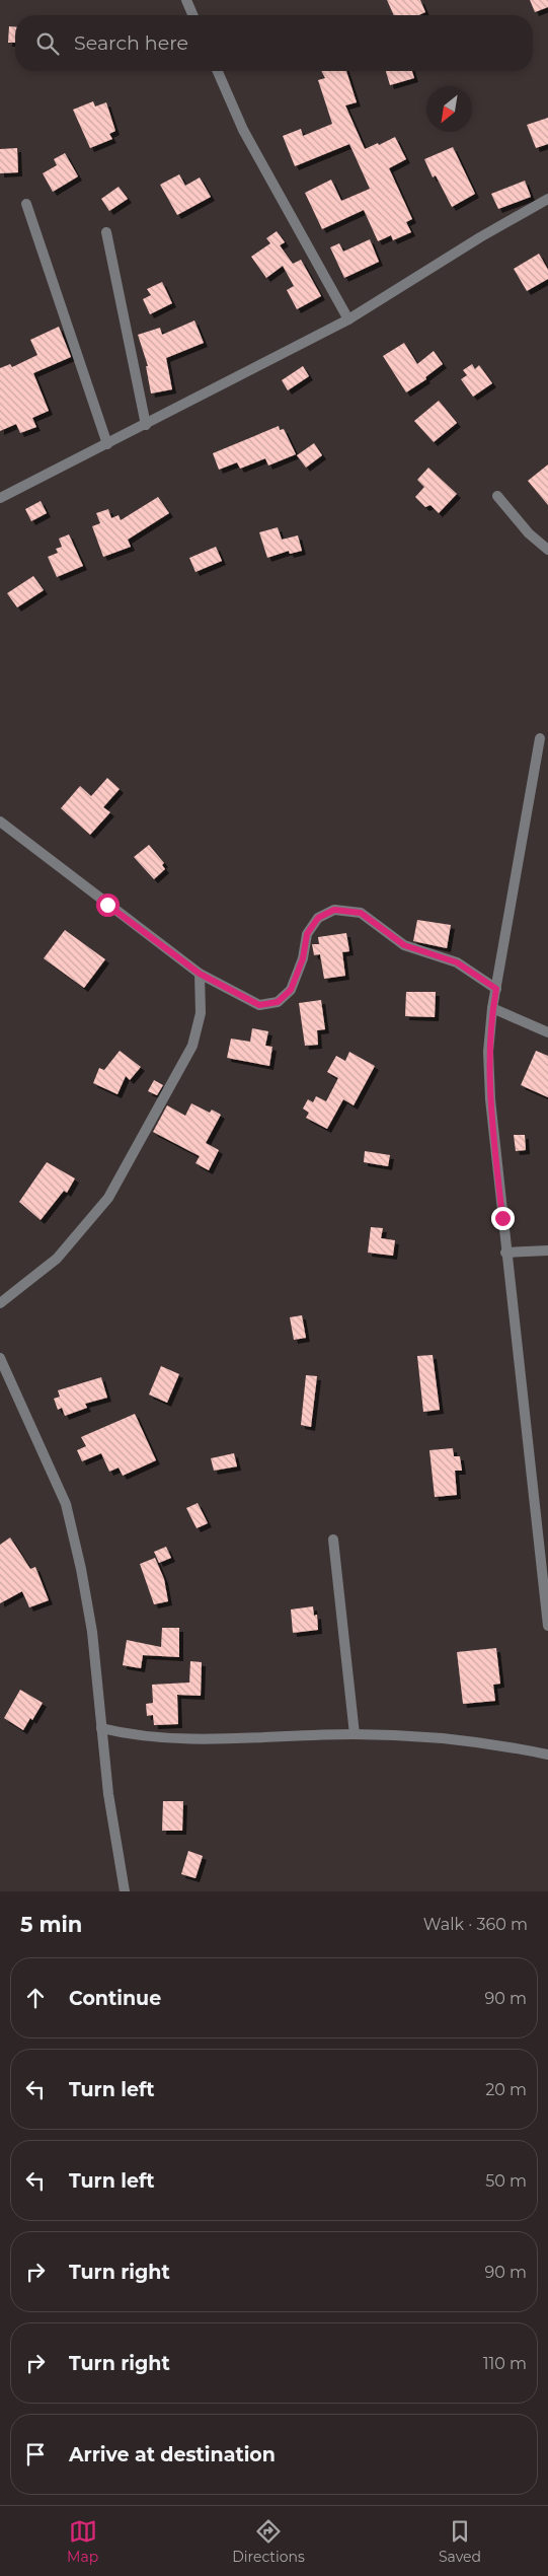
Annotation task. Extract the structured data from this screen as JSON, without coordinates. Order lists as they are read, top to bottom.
{
  "north": "bottom left",
  "page": {
    "search": "Search here",
    "heading": ["5 min", "Walk · 360 m"],
    "list": [
      ["Continue", "90 m"],
      ["Turn left", "20 m"],
      ["Turn left", "50 m"],
      ["Turn right", "90 m"],
      ["Turn right", "110 m"],
      "Arrive at destination"
    ],
    "nav": ["Map", "Directions", "Saved"]
  }
}
